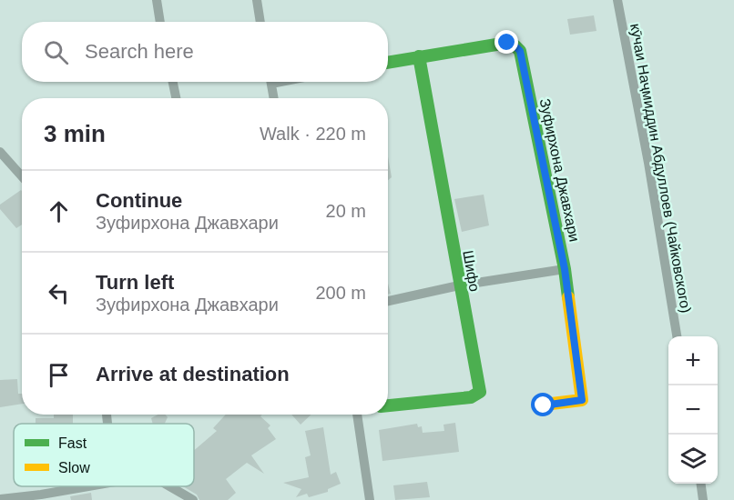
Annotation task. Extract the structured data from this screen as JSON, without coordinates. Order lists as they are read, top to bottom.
{
  "streets": {
    "street": ["кӯчаи Наҷмиддин Абдуллоев (Чайковского)", "Зуфирхона Джавхари", "Шифо"]
  },
  "crossings": [
    ["Зуфирхона Джавхари", "Шифо"]
  ],
  "legend": ["Fast", "Slow"],
  "page": {
    "search": "Search here",
    "heading": ["3 min", "Walk · 220 m"],
    "list": [
      ["Continue", "Зуфирхона Джавхари", "20 m"],
      ["Turn left", "Зуфирхона Джавхари", "200 m"],
      "Arrive at destination"
    ],
    "map_buttons": ["+", "−"]
  }
}
